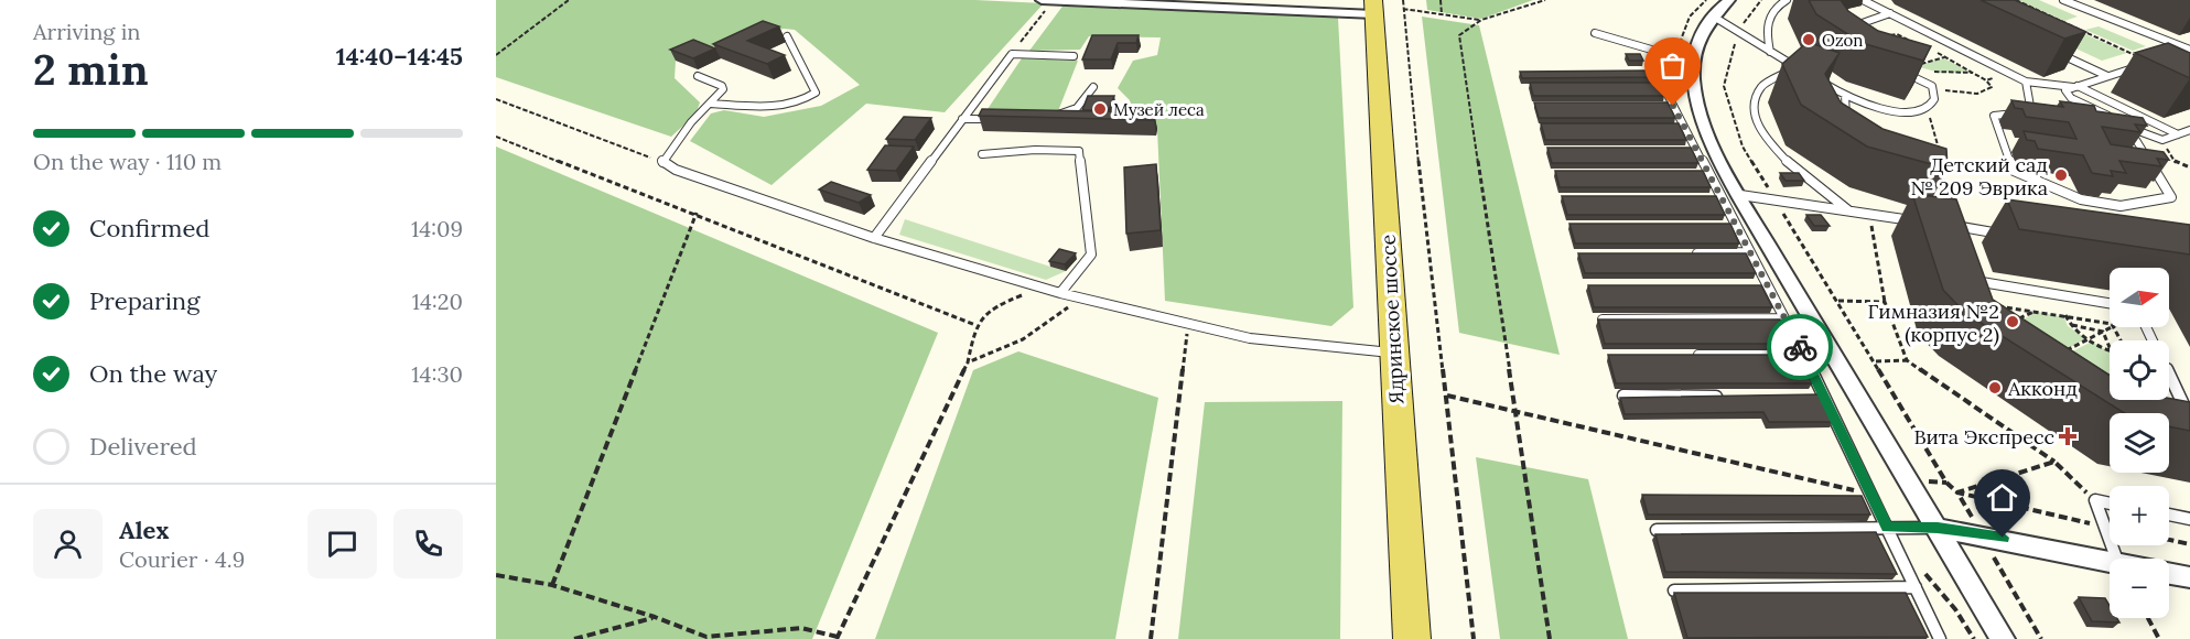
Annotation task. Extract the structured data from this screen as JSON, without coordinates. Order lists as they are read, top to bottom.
{
  "streets": {
    "main road": ["Ядринское шоссе"]
  },
  "places": {
    "other": [
      "Ozon",
      "Музей леса",
      "Детский сад № 209 Эврика",
      "Гимназия №2 (корпус 2)",
      "Акконд"
    ],
    "health": ["Вита Экспресс"]
  },
  "north": "right",
  "page": {
    "heading": ["2 min", "Arriving in", "14:40–14:45"],
    "panel": ["Alex", "Courier · 4.9"],
    "bar": "On the way · 110 m",
    "list": [
      ["Confirmed", "14:09"],
      ["Preparing", "14:20"],
      ["On the way", "14:30"],
      "Delivered"
    ],
    "map_buttons": ["+", "−"]
  }
}
